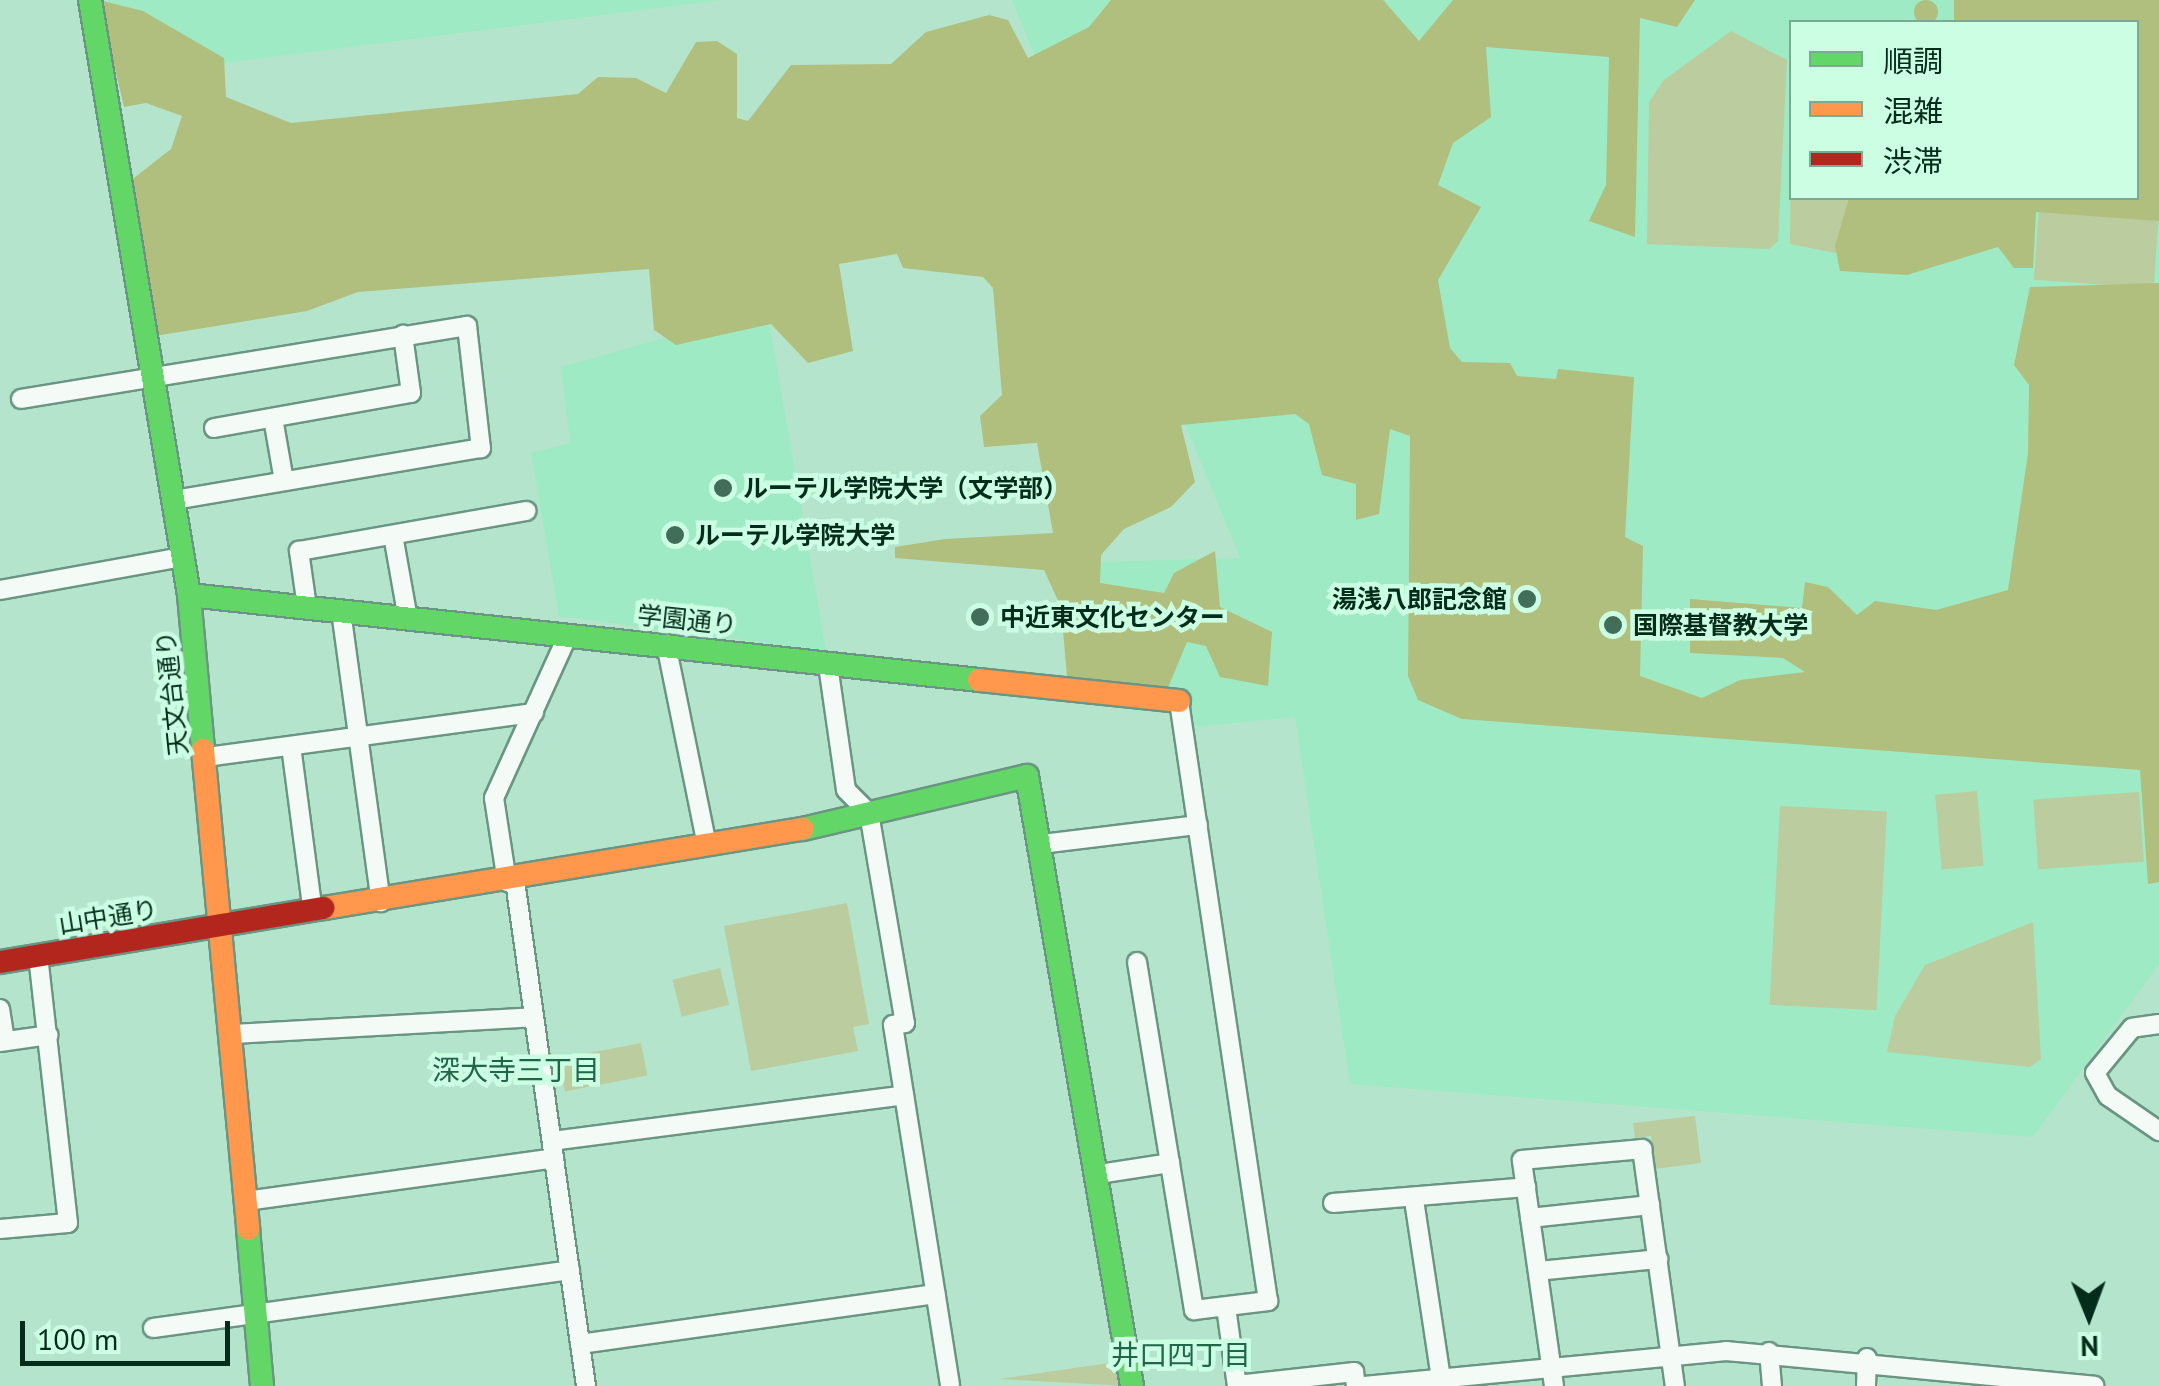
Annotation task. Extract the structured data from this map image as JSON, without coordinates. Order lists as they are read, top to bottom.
{
  "streets": {
    "street": ["学園通り", "天文台通り", "山中通り"]
  },
  "crossings": [
    ["学園通り", "天文台通り"],
    ["天文台通り", "山中通り"]
  ],
  "districts": ["深大寺三丁目", "井口四丁目"],
  "places": [
    "ルーテル学院大学（文学部）",
    "ルーテル学院大学",
    "湯浅八郎記念館",
    "中近東文化センター",
    "国際基督教大学"
  ],
  "legend": ["順調", "混雑", "渋滞"],
  "scale_bar": "100 m",
  "north": "bottom"
}
